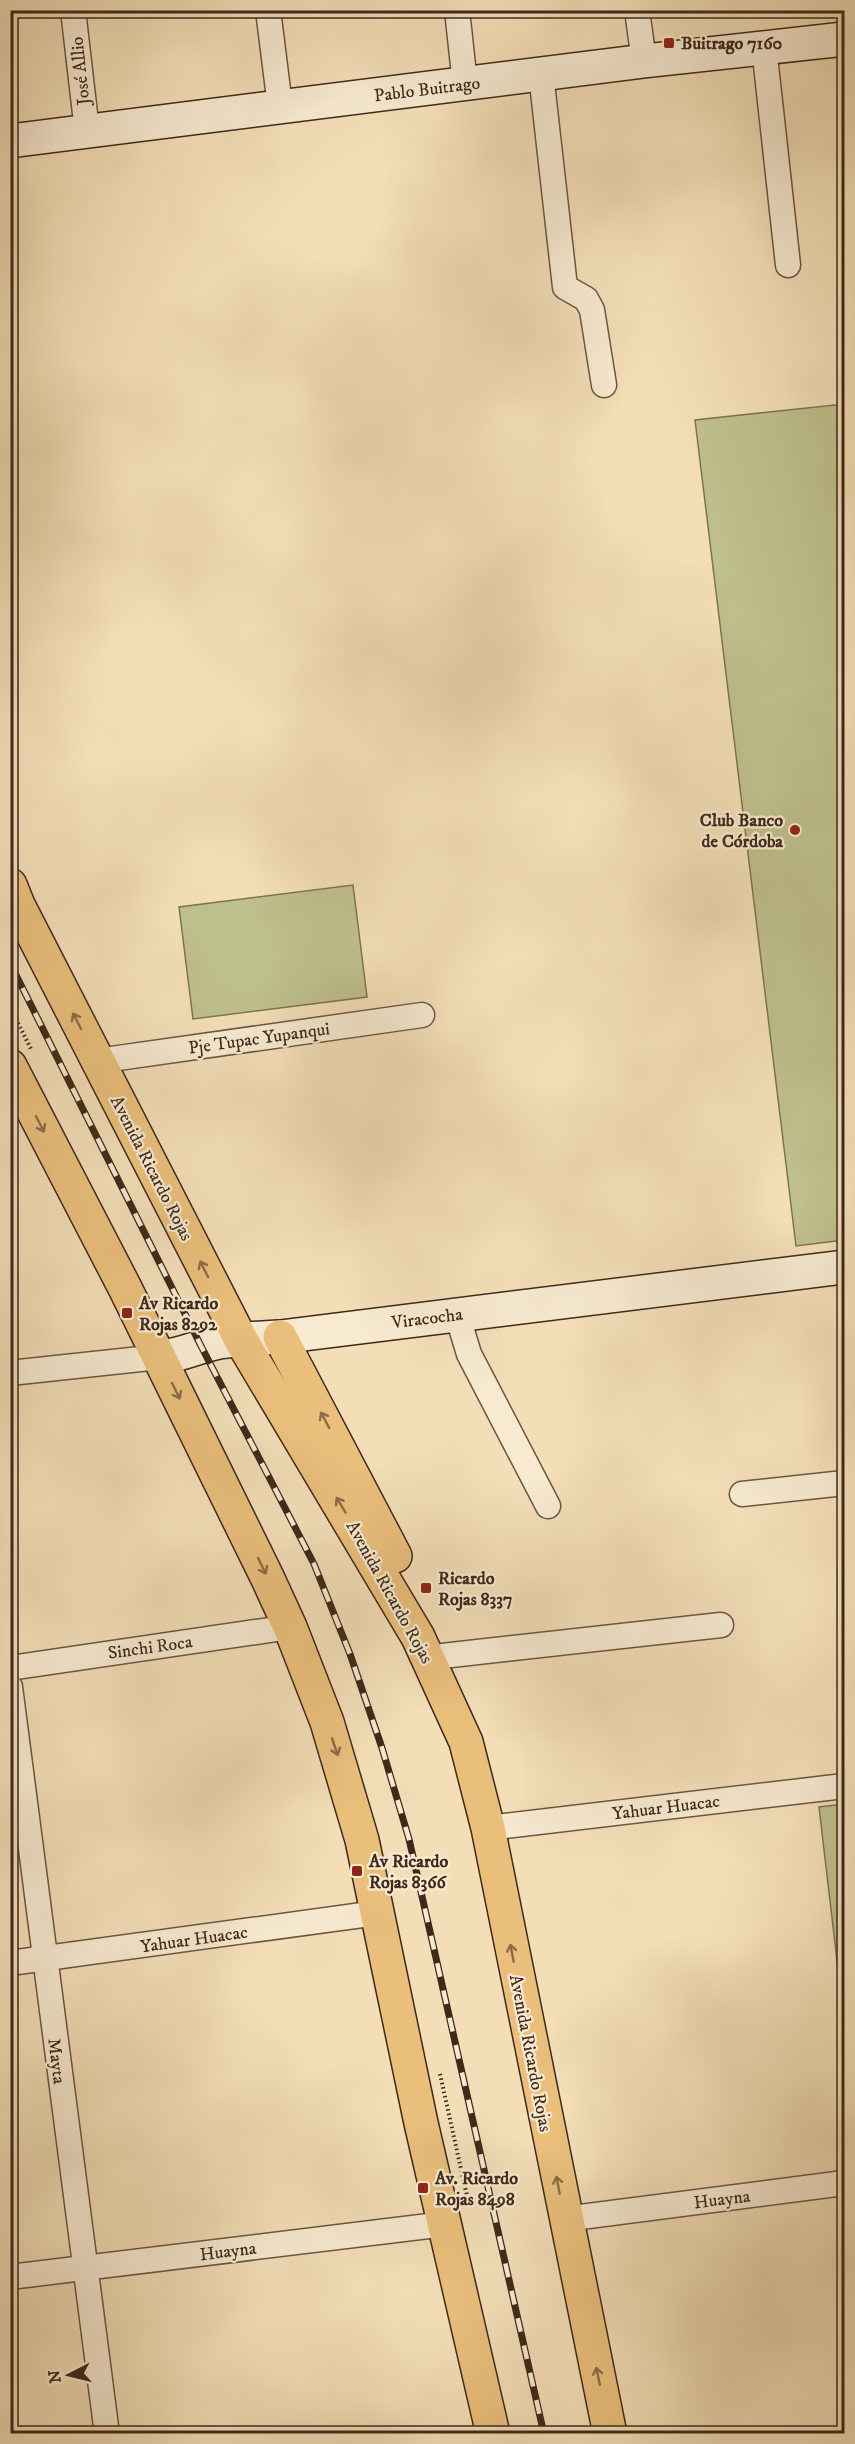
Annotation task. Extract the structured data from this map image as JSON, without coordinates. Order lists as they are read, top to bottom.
{
  "streets": {
    "main road": ["Pablo Buitrago", "Avenida Ricardo Rojas", "Viracocha"],
    "street": [
      "José Allio",
      "Pje Tupac Yupanqui",
      "Sinchi Roca",
      "Yahuar Huacac",
      "Mayta",
      "Huayna"
    ]
  },
  "crossings": [
    ["José Allio", "Pablo Buitrago"],
    ["Pje Tupac Yupanqui", "Avenida Ricardo Rojas"],
    ["Avenida Ricardo Rojas", "Viracocha"],
    ["Avenida Ricardo Rojas", "Yahuar Huacac"],
    ["Avenida Ricardo Rojas", "Huayna"],
    ["Yahuar Huacac", "Mayta"],
    ["Mayta", "Huayna"]
  ],
  "places": {
    "transit": [
      "Buitrago 7160",
      "Av Ricardo Rojas 8292",
      "Ricardo Rojas 8337",
      "Av Ricardo Rojas 8366",
      "Av. Ricardo Rojas 8498"
    ],
    "other": ["Club Banco de Córdoba"]
  },
  "north": "left"
}
